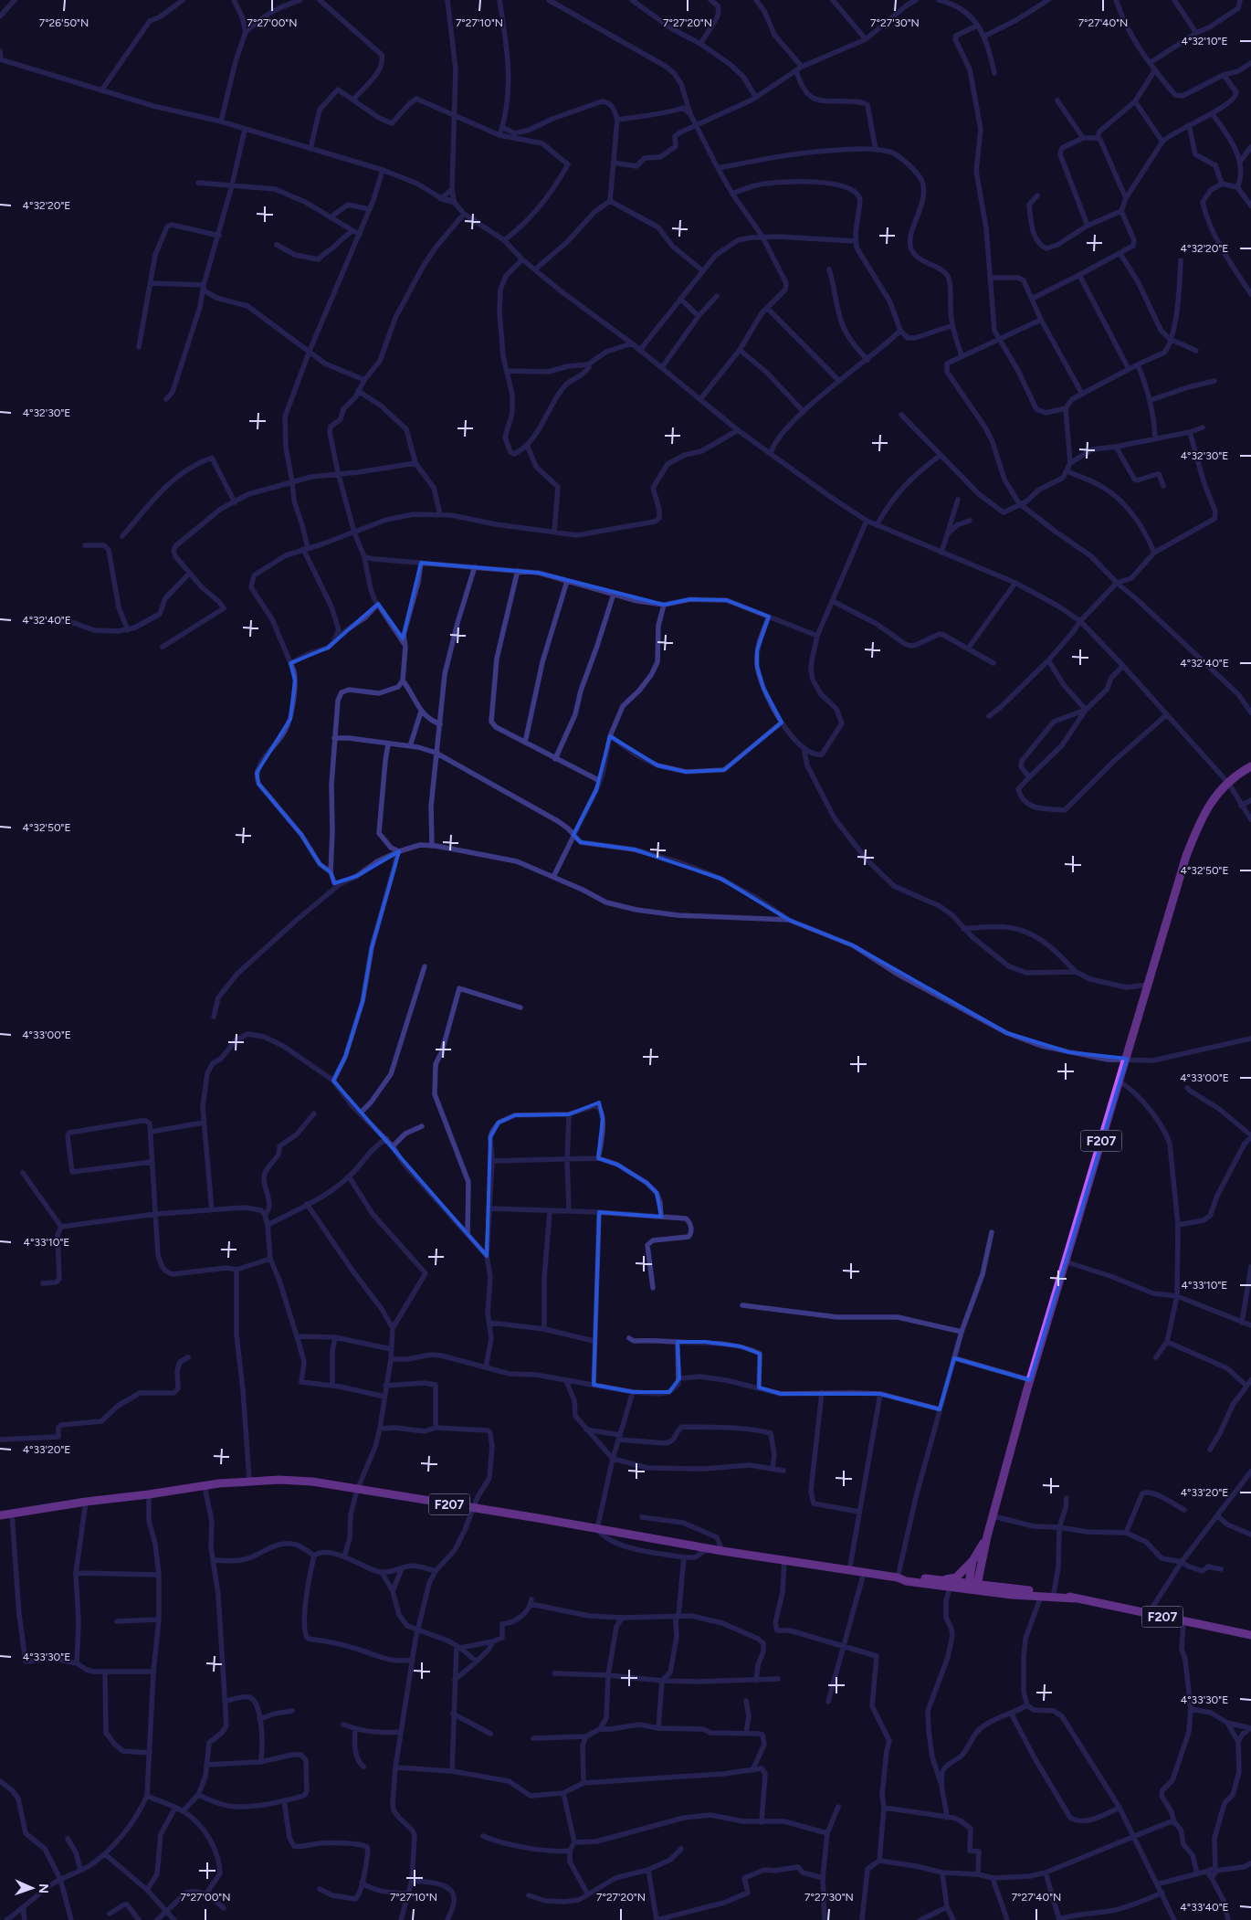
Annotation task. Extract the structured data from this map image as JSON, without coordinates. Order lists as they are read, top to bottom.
{
  "streets": {
    "main road": ["F207"]
  },
  "north": "right",
  "coordinates": [
    "7°26'50\"N",
    "7°27'00\"N",
    "7°27'10\"N",
    "7°27'20\"N",
    "7°27'30\"N",
    "7°27'40\"N",
    "4°32'10\"E",
    "4°32'20\"E",
    "4°32'30\"E",
    "4°32'40\"E",
    "4°32'50\"E",
    "4°33'00\"E",
    "4°33'10\"E",
    "4°33'20\"E",
    "4°33'30\"E",
    "4°33'40\"E"
  ]
}
